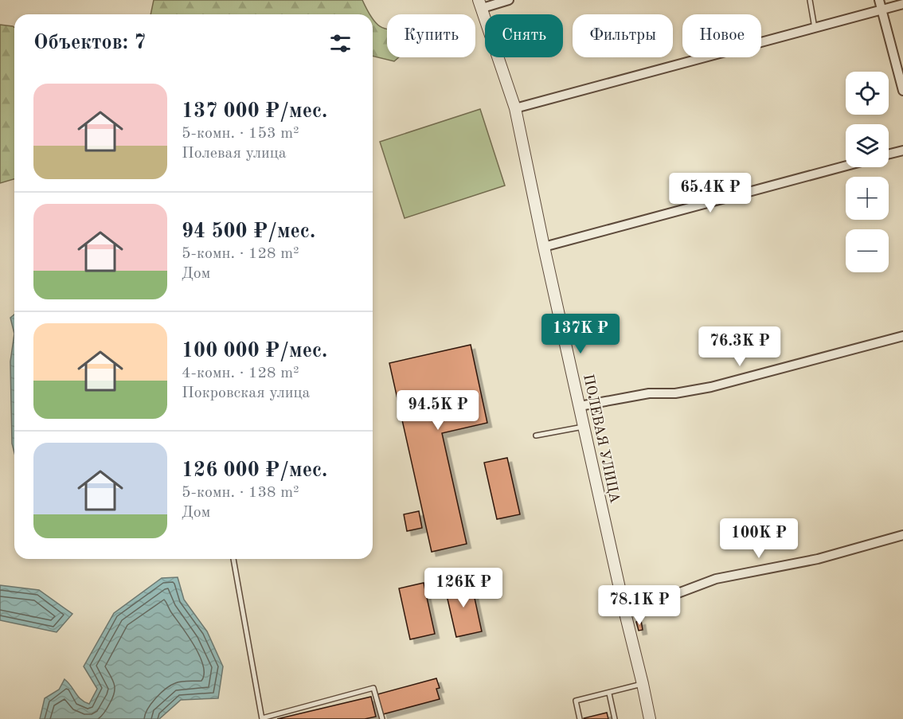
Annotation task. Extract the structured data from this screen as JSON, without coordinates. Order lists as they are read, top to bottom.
{
  "streets": {
    "street": ["ПОЛЕВАЯ УЛИЦА"]
  },
  "page": {
    "chip": [
      "Купить",
      "Снять",
      "Фильтры",
      "Новое"
    ],
    "heading": "Объектов: 7",
    "map_buttons": ["+", "−"],
    "list": [
      {
        "name": "137 000 ₽/мес.",
        "note": "5-комн. · 153 m² · Полевая улица"
      },
      {
        "name": "94 500 ₽/мес.",
        "note": "5-комн. · 128 m² · Дом"
      },
      {
        "name": "100 000 ₽/мес.",
        "note": "4-комн. · 128 m² · Покровская улица"
      },
      {
        "name": "126 000 ₽/мес.",
        "note": "5-комн. · 138 m² · Дом"
      }
    ],
    "price": [
      "65.4K ₽",
      "137K ₽",
      "76.3K ₽",
      "94.5K ₽",
      "100K ₽",
      "126K ₽",
      "78.1K ₽"
    ]
  }
}
